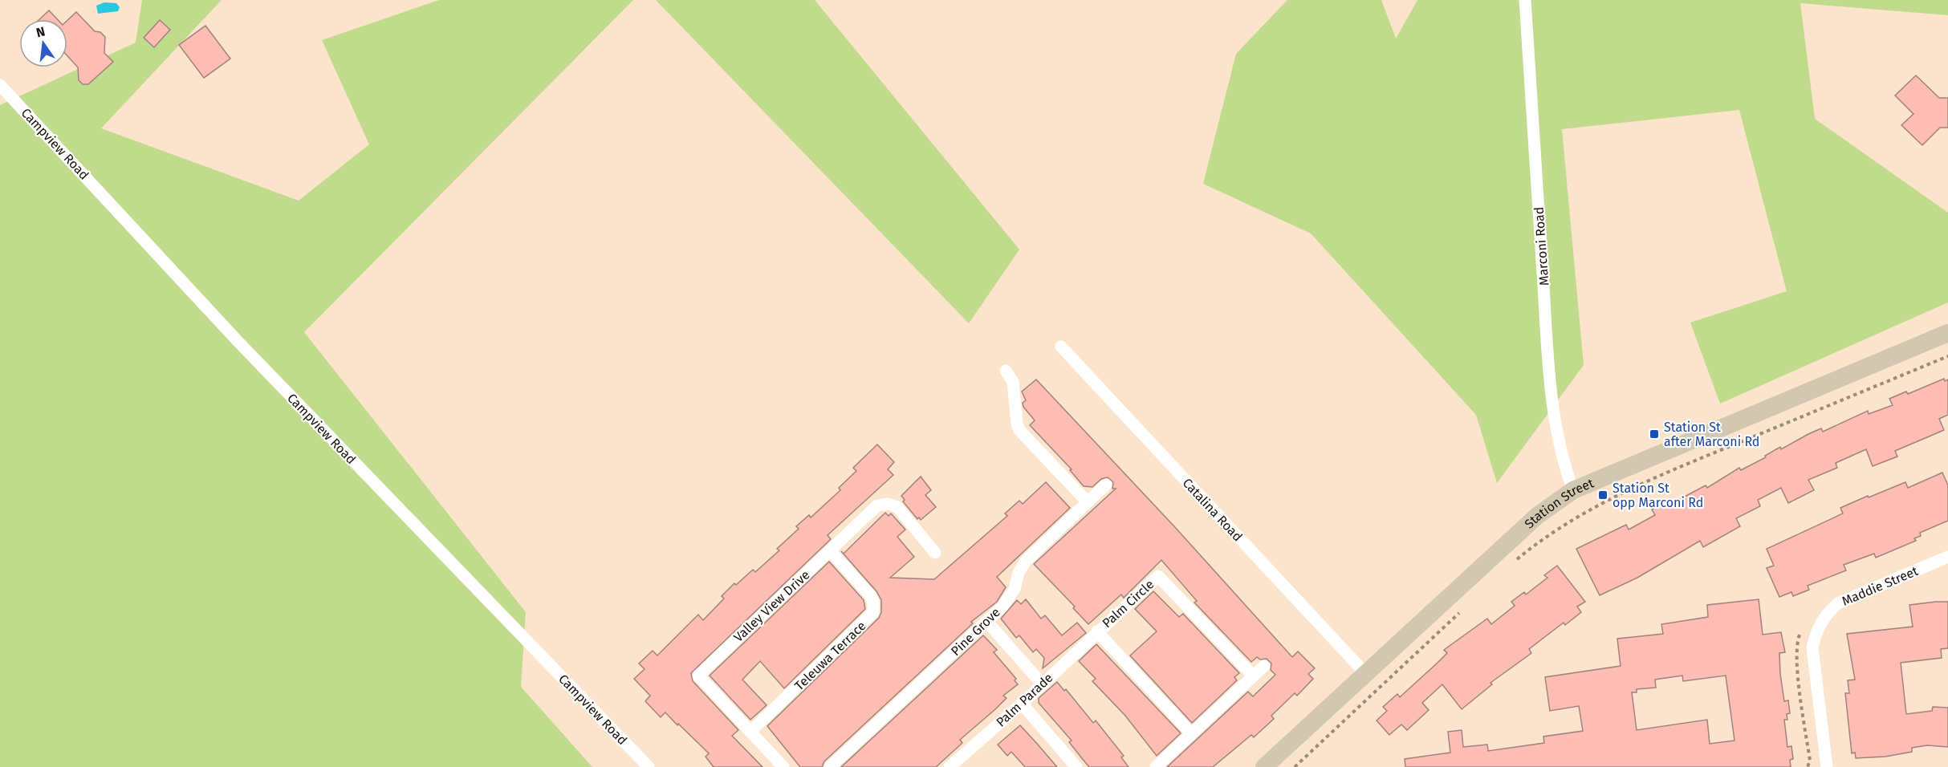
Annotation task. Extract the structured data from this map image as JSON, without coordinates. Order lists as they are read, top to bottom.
{
  "streets": {
    "street": [
      "Campview Road",
      "Marconi Road",
      "Station Street",
      "Catalina Road",
      "Maddie Street",
      "Palm Circle",
      "Valley View Drive",
      "Pine Grove",
      "Teleuwa Terrace",
      "Palm Parade"
    ]
  },
  "crossings": [
    ["Marconi Road", "Station Street"],
    ["Station Street", "Catalina Road"],
    ["Palm Circle", "Palm Parade"],
    ["Valley View Drive", "Teleuwa Terrace"]
  ],
  "places": {
    "transit": ["Station St after Marconi Rd", "Station St opp Marconi Rd"]
  },
  "north": "top"
}
